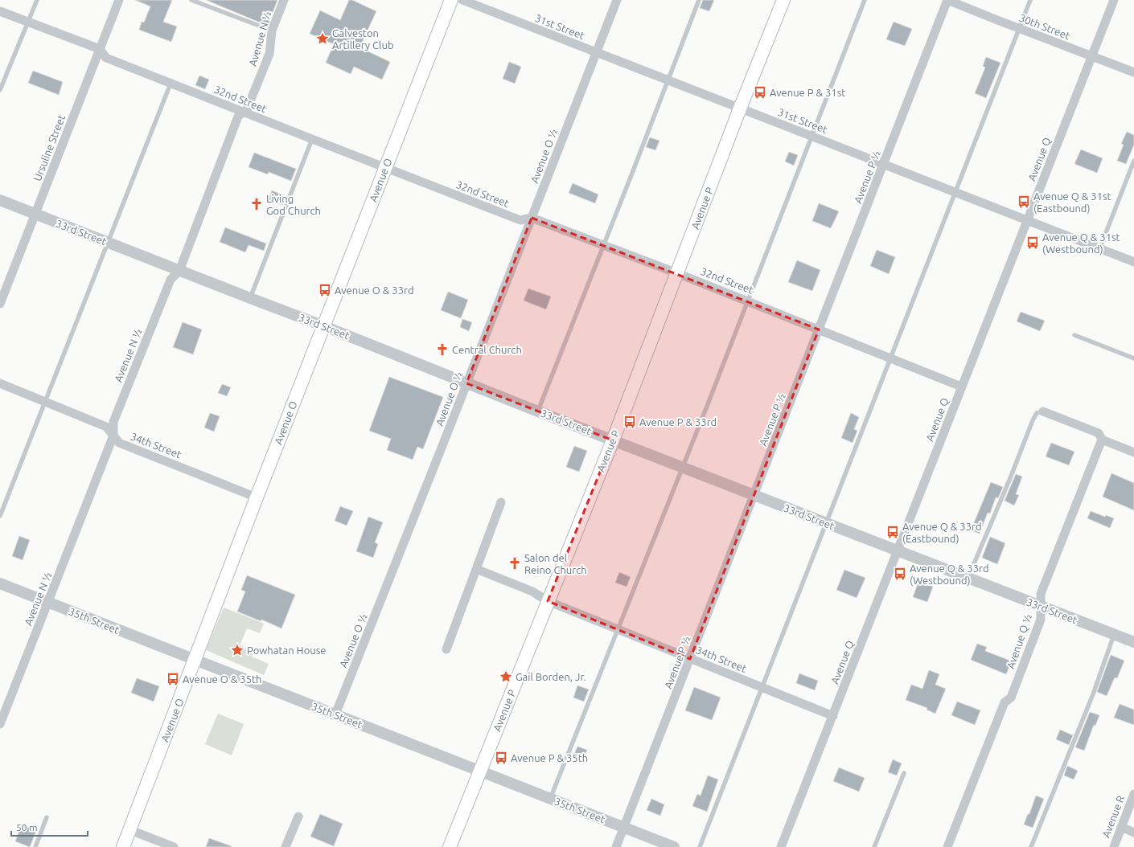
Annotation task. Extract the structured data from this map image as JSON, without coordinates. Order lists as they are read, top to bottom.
{
  "streets": {
    "main road": ["Avenue O", "Avenue P"],
    "street": [
      "31st Street",
      "30th Street",
      "Avenue N ½",
      "32nd Street",
      "Ursuline Street",
      "Avenue O ½",
      "Avenue Q",
      "Avenue P ½",
      "33rd Street",
      "34th Street",
      "35th Street",
      "Avenue Q ½",
      "Avenue R"
    ]
  },
  "crossings": [
    ["31st Street", "Avenue O ½"],
    ["31st Street", "Avenue Q"],
    ["31st Street", "Avenue P ½"],
    ["31st Street", "Avenue P"],
    ["30th Street", "Avenue Q"],
    ["30th Street", "Avenue P ½"],
    ["Avenue N ½", "32nd Street"],
    ["Avenue N ½", "33rd Street"],
    ["Avenue N ½", "34th Street"],
    ["Avenue N ½", "35th Street"],
    ["32nd Street", "Ursuline Street"],
    ["32nd Street", "Avenue O ½"],
    ["32nd Street", "Avenue Q"],
    ["32nd Street", "Avenue P ½"],
    ["32nd Street", "Avenue O"],
    ["32nd Street", "Avenue P"],
    ["Ursuline Street", "33rd Street"],
    ["Avenue O ½", "33rd Street"],
    ["Avenue O ½", "35th Street"],
    ["Avenue Q", "33rd Street"],
    ["Avenue Q", "34th Street"],
    ["Avenue P ½", "33rd Street"],
    ["Avenue P ½", "34th Street"],
    ["Avenue P ½", "35th Street"],
    ["Avenue O", "33rd Street"],
    ["Avenue O", "34th Street"],
    ["Avenue O", "35th Street"],
    ["Avenue P", "33rd Street"],
    ["Avenue P", "34th Street"],
    ["Avenue P", "35th Street"],
    ["33rd Street", "Avenue Q ½"]
  ],
  "places": {
    "place": ["Galveston Artillery Club", "Powhatan House", "Gail Borden, Jr."],
    "bus stop": [
      "Avenue P & 31st",
      "Avenue Q & 31st (Eastbound)",
      "Avenue Q & 31st (Westbound)",
      "Avenue O & 33rd",
      "Avenue P & 33rd",
      "Avenue Q & 33rd (Eastbound)",
      "Avenue Q & 33rd (Westbound)",
      "Avenue O & 35th",
      "Avenue P & 35th"
    ],
    "church": ["Living God Church", "Central Church", "Salon del Reino Church"]
  },
  "scale_bar": "50 m"
}
